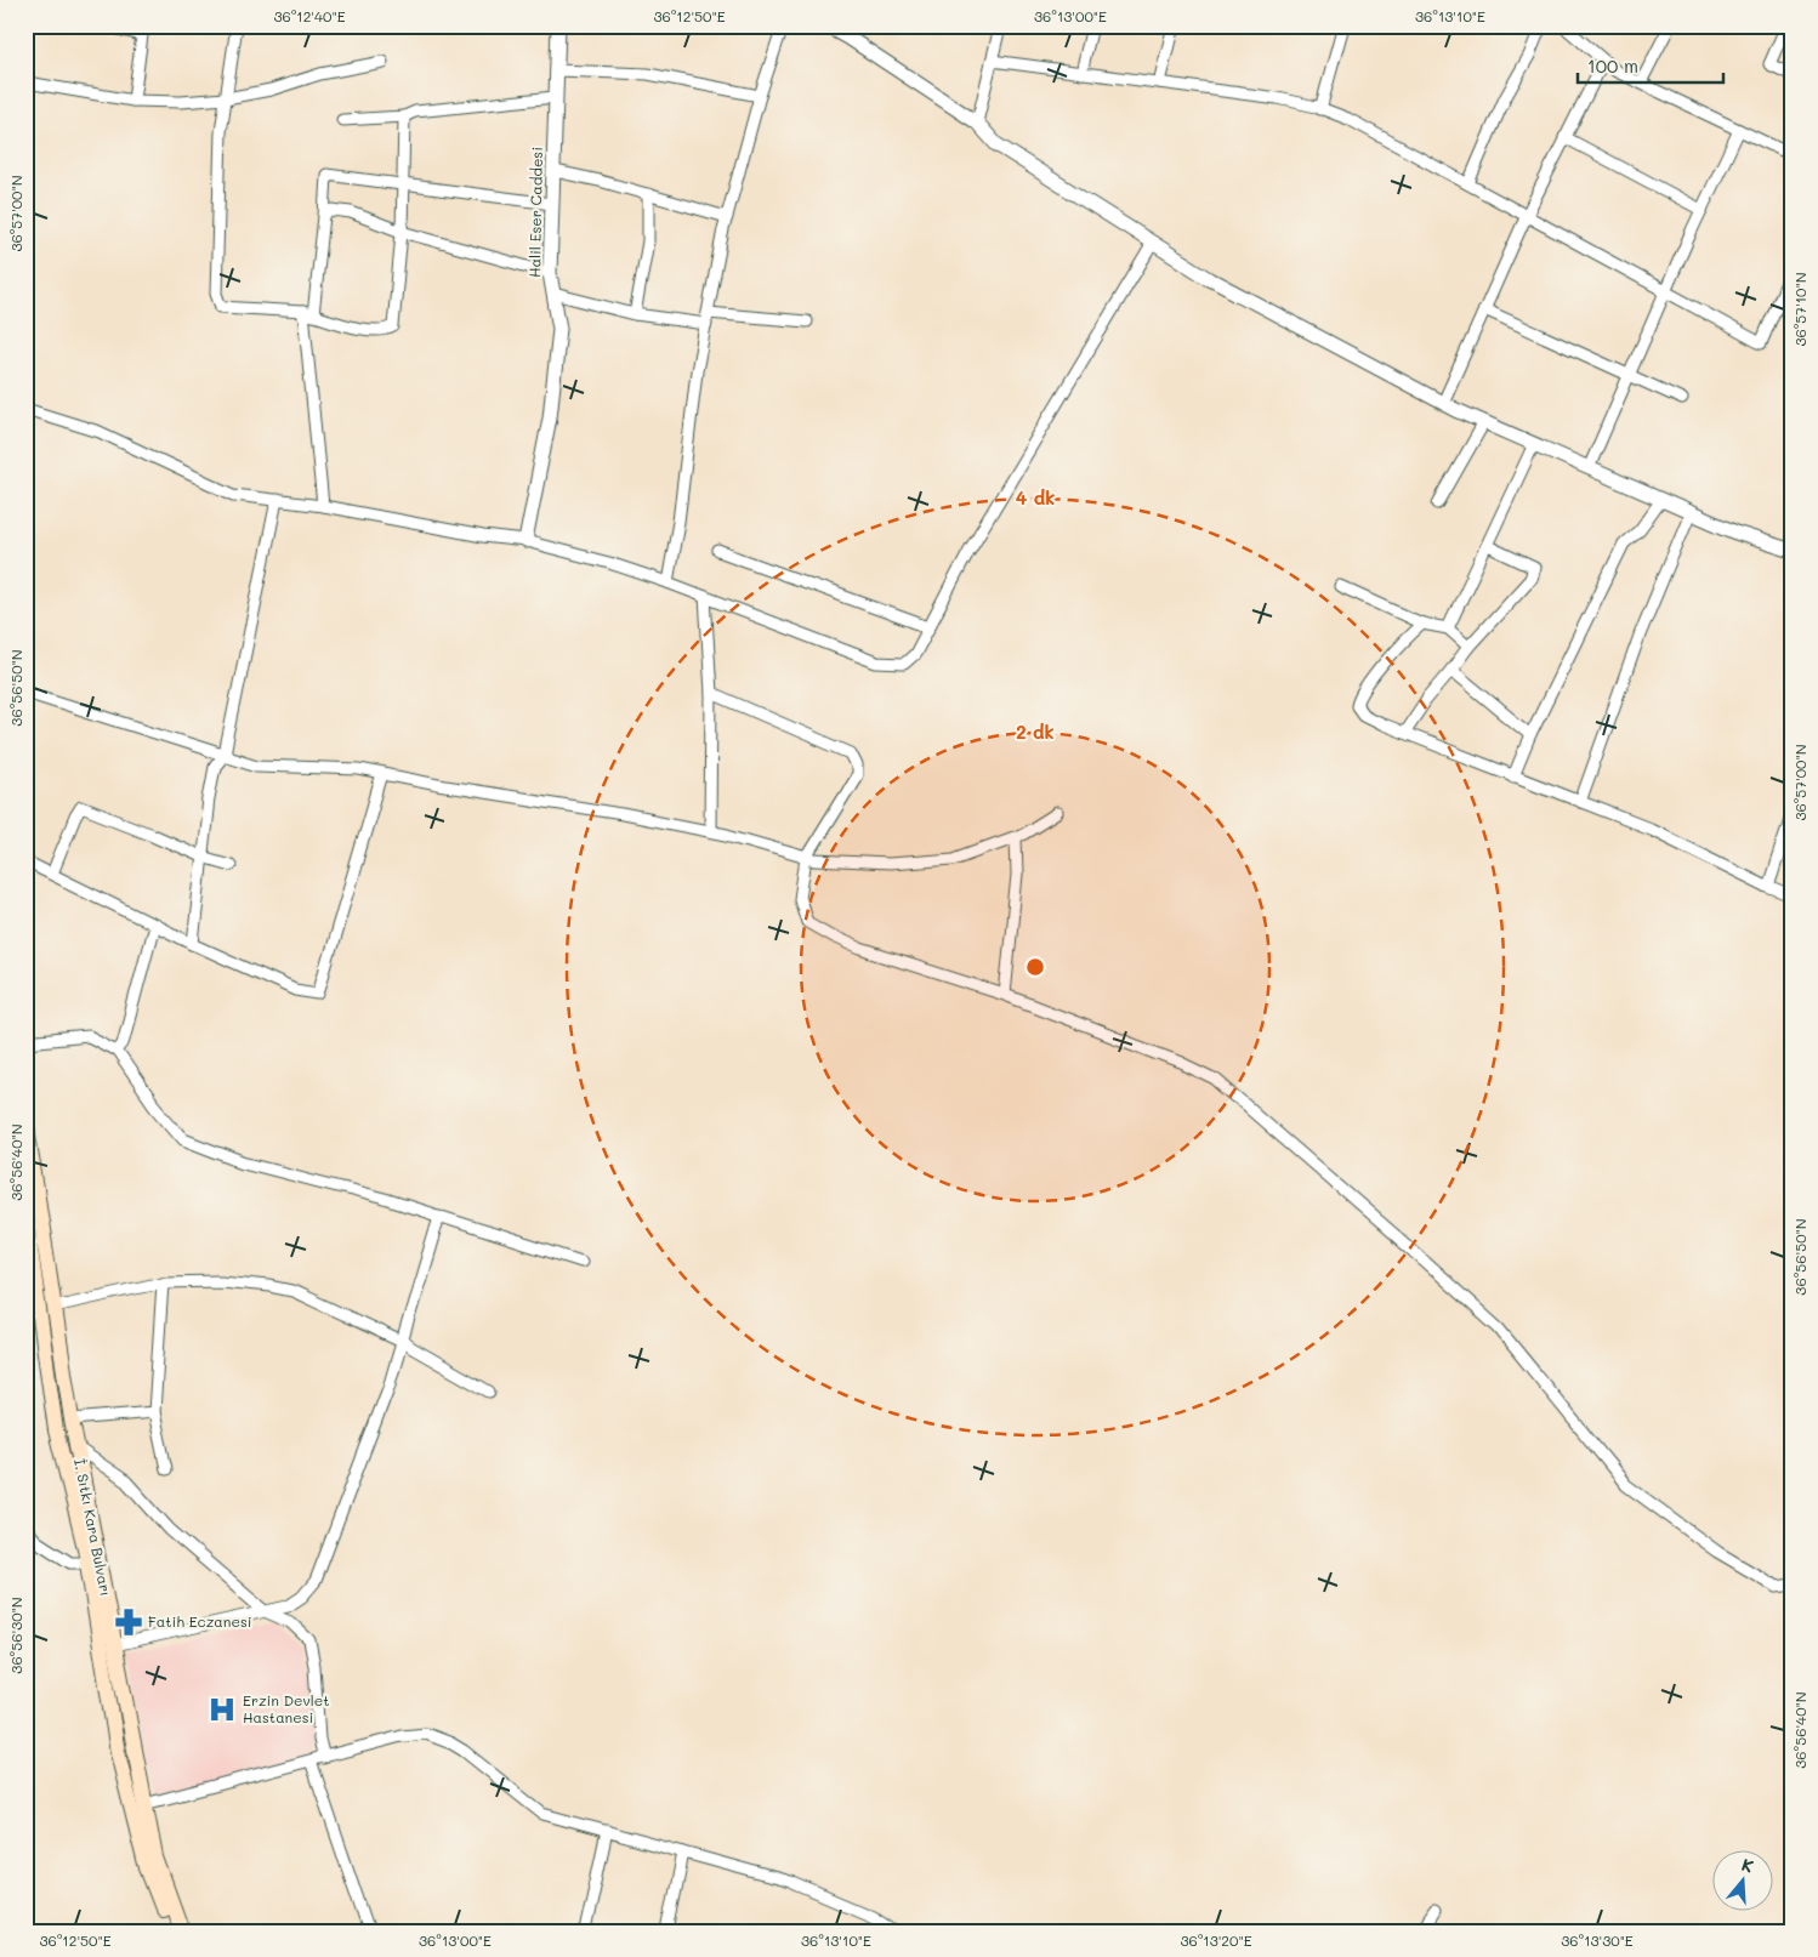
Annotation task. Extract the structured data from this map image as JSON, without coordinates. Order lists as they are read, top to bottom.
{
  "streets": {
    "main road": ["İ. Sıtkı Kara Bulvarı"],
    "street": ["Halil Eser Caddesi"]
  },
  "places": {
    "pharmacy": ["Fatih Eczanesi"],
    "hospital": ["Erzin Devlet Hastanesi"]
  },
  "scale_bar": "100 m",
  "north": "top",
  "coordinates": [
    "36°12'40\"E",
    "36°12'50\"E",
    "36°13'00\"E",
    "36°13'10\"E",
    "36°57'00\"N",
    "36°57'10\"N",
    "36°56'50\"N",
    "36°56'40\"N",
    "36°56'30\"N",
    "36°13'20\"E",
    "36°13'30\"E"
  ],
  "rings": ["4 dk", "2 dk"]
}
